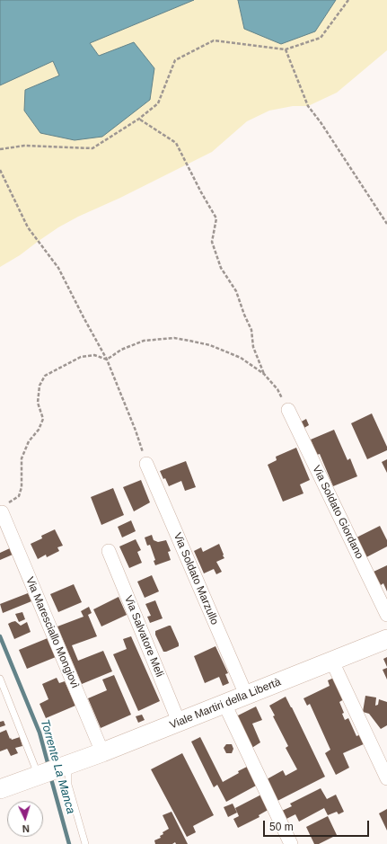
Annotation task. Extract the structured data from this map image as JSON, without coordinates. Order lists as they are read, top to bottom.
{
  "streets": {
    "street": [
      "Via Soldato Giordano",
      "Via Soldato Marzullo",
      "Via Maresciallo Mongiovì",
      "Via Salvatore Meli",
      "Viale Martiri della Libertà"
    ]
  },
  "crossings": [
    ["Via Soldato Marzullo", "Viale Martiri della Libertà"],
    ["Via Maresciallo Mongiovì", "Viale Martiri della Libertà"],
    ["Via Salvatore Meli", "Viale Martiri della Libertà"]
  ],
  "water": ["Torrente La Manca"],
  "scale_bar": "50 m",
  "north": "bottom"
}
